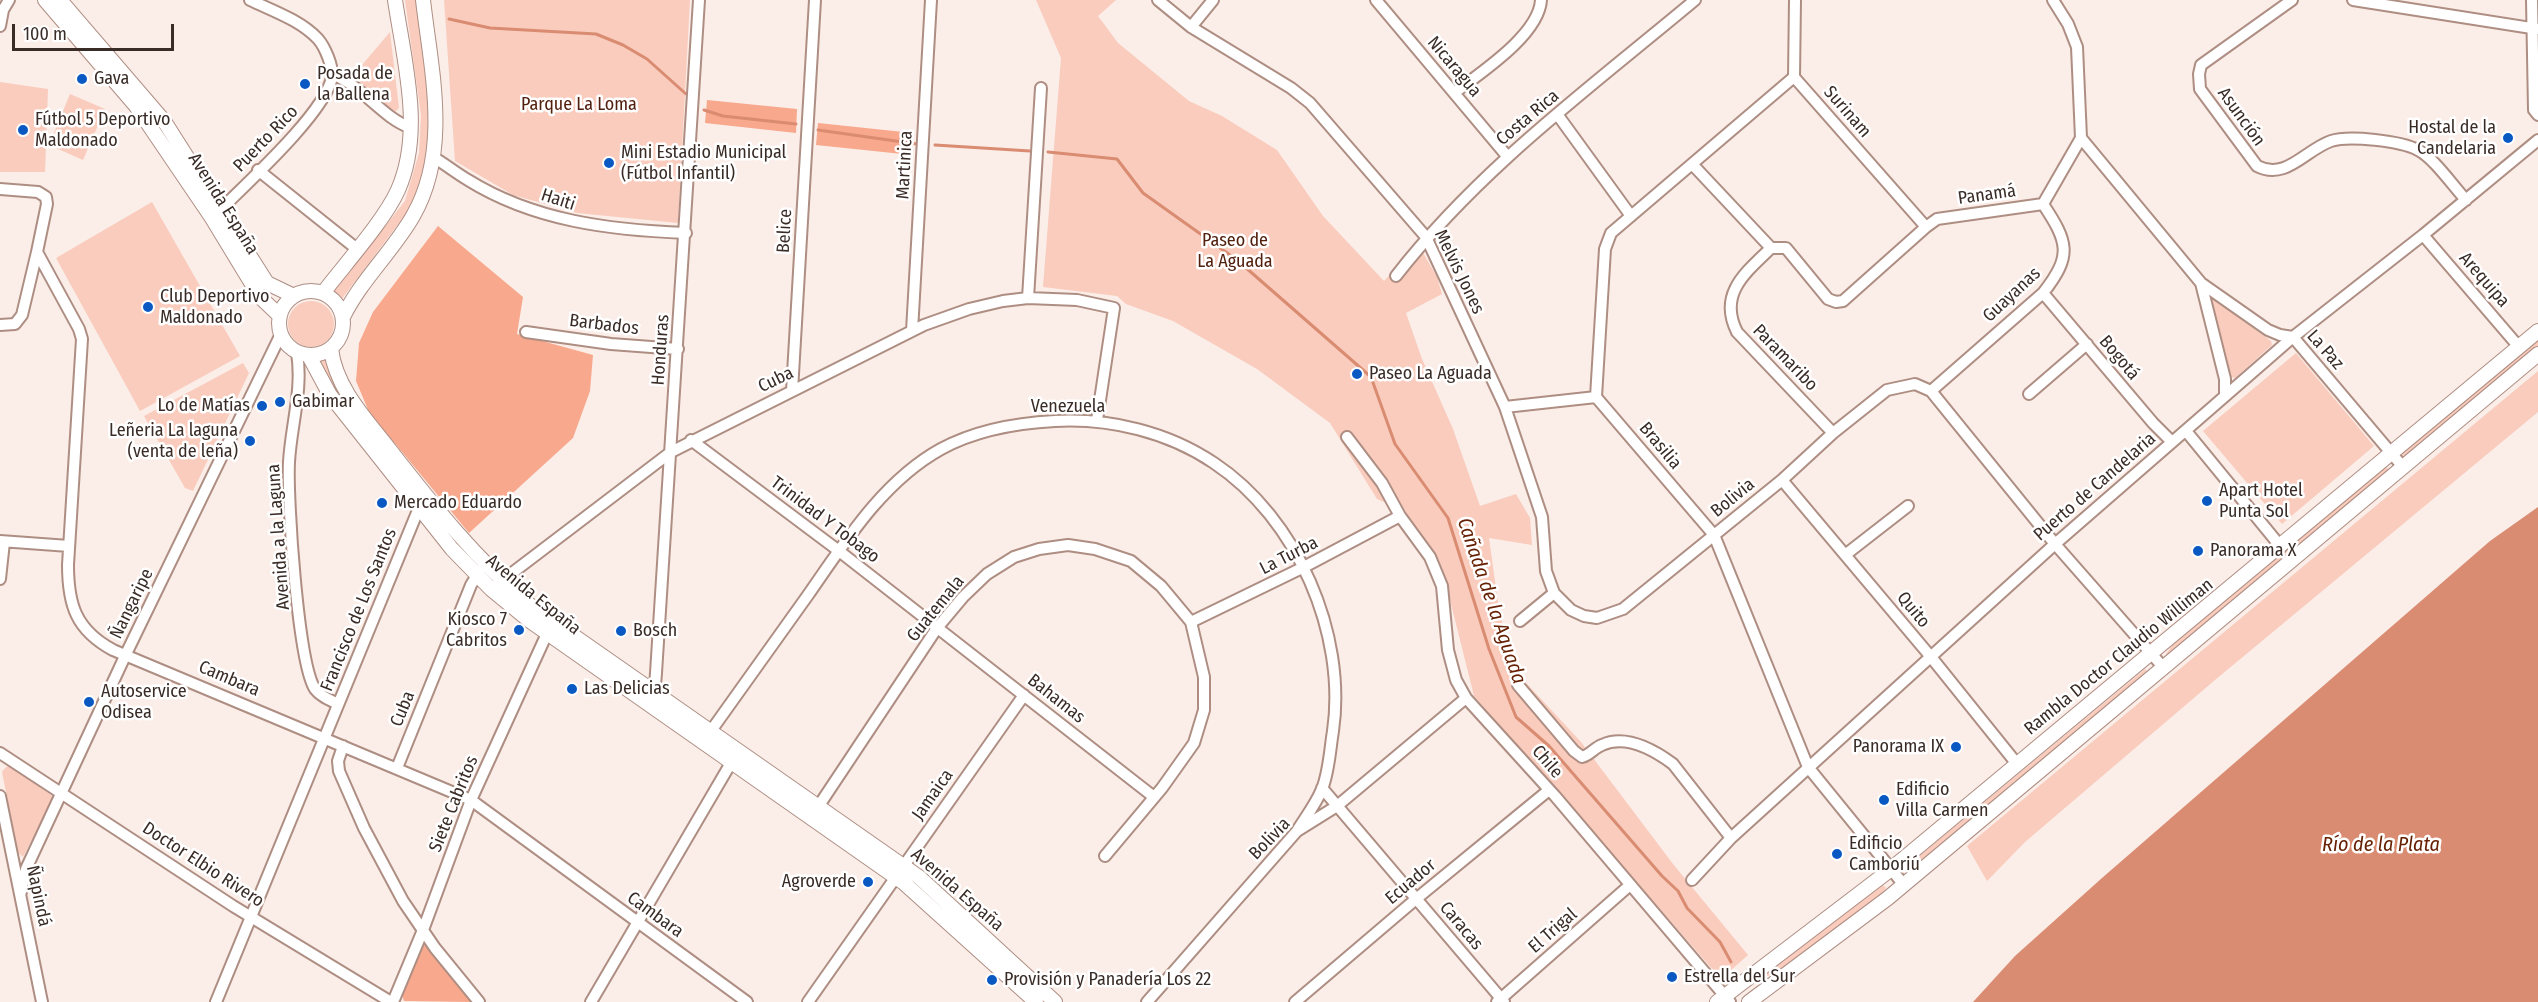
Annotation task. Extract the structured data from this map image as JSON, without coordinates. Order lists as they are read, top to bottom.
{
  "streets": {
    "main road": ["Avenida España", "Rambla Doctor Claudio Williman"],
    "street": [
      "Nicaragua",
      "Surinam",
      "Asunción",
      "Costa Rica",
      "Puerto Rico",
      "Martinica",
      "Panamá",
      "Haiti",
      "Belice",
      "Melvis Jones",
      "Arequipa",
      "Guayanas",
      "Barbados",
      "Honduras",
      "La Paz",
      "Paramaribo",
      "Bogotá",
      "Cuba",
      "Venezuela",
      "Brasilia",
      "Puerto de Candelaria",
      "Bolivia",
      "Trinidad Y Tobago",
      "Avenida a la Laguna",
      "La Turba",
      "Ñangaripe",
      "Guatemala",
      "Francisco de Los Santos",
      "Quito",
      "Cambara",
      "Bahamas",
      "Chile",
      "Jamaica",
      "Siete Cabritos",
      "Doctor Elbio Rivero",
      "Ecuador",
      "Ñapindá",
      "Caracas",
      "El Trigal"
    ]
  },
  "crossings": [
    ["Nicaragua", "Costa Rica"],
    ["Surinam", "Panamá"],
    ["Asunción", "Puerto de Candelaria"],
    ["Costa Rica", "Melvis Jones"],
    ["Puerto Rico", "Avenida España"],
    ["Martinica", "Cuba"],
    ["Panamá", "Guayanas"],
    ["Panamá", "La Paz"],
    ["Panamá", "Paramaribo"],
    ["Haiti", "Honduras"],
    ["Avenida España", "Honduras"],
    ["Avenida España", "Cuba"],
    ["Avenida España", "Venezuela"],
    ["Avenida España", "Avenida a la Laguna"],
    ["Avenida España", "Ñangaripe"],
    ["Avenida España", "Guatemala"],
    ["Avenida España", "Francisco de Los Santos"],
    ["Avenida España", "Jamaica"],
    ["Avenida España", "Siete Cabritos"],
    ["Belice", "Cuba"],
    ["Melvis Jones", "Bolivia"],
    ["Arequipa", "Puerto de Candelaria"],
    ["Arequipa", "Rambla Doctor Claudio Williman"],
    ["Guayanas", "Bogotá"],
    ["Guayanas", "Bolivia"],
    ["Barbados", "Honduras"],
    ["Honduras", "Cuba"],
    ["La Paz", "Puerto de Candelaria"],
    ["La Paz", "Rambla Doctor Claudio Williman"],
    ["Paramaribo", "Bolivia"],
    ["Bogotá", "Puerto de Candelaria"],
    ["Cuba", "Venezuela"],
    ["Cuba", "Trinidad Y Tobago"],
    ["Cuba", "Cambara"],
    ["Venezuela", "Bolivia"],
    ["Venezuela", "Trinidad Y Tobago"],
    ["Venezuela", "La Turba"],
    ["Venezuela", "Caracas"],
    ["Brasilia", "Puerto de Candelaria"],
    ["Brasilia", "Bolivia"],
    ["Brasilia", "Rambla Doctor Claudio Williman"],
    ["Puerto de Candelaria", "Quito"],
    ["Bolivia", "Quito"],
    ["Bolivia", "Chile"],
    ["Bolivia", "Caracas"],
    ["Trinidad Y Tobago", "Guatemala"],
    ["Trinidad Y Tobago", "Bahamas"],
    ["Avenida a la Laguna", "Ñangaripe"],
    ["Avenida a la Laguna", "Francisco de Los Santos"],
    ["La Turba", "Guatemala"],
    ["La Turba", "Chile"],
    ["Ñangaripe", "Cambara"],
    ["Ñangaripe", "Doctor Elbio Rivero"],
    ["Ñangaripe", "Ñapindá"],
    ["Guatemala", "Bahamas"],
    ["Francisco de Los Santos", "Cambara"],
    ["Quito", "Rambla Doctor Claudio Williman"],
    ["Rambla Doctor Claudio Williman", "Chile"],
    ["Cambara", "Siete Cabritos"],
    ["Bahamas", "Jamaica"],
    ["Chile", "Ecuador"],
    ["Chile", "El Trigal"],
    ["Siete Cabritos", "Doctor Elbio Rivero"],
    ["Ecuador", "Caracas"],
    ["Caracas", "El Trigal"]
  ],
  "water": ["Cañada de la Aguada", "Río de la Plata"],
  "parks": ["Parque La Loma", "Paseo de La Aguada"],
  "places": [
    "Gava",
    "Posada de la Ballena",
    "Fútbol 5 Deportivo Maldonado",
    "Hostal de la Candelaria",
    "Mini Estadio Municipal (Fútbol Infantil)",
    "Club Deportivo Maldonado",
    "Paseo La Aguada",
    "Gabimar",
    "Lo de Matías",
    "Leñeria La laguna (venta de leña)",
    "Apart Hotel Punta Sol",
    "Mercado Eduardo",
    "Panorama X",
    "Kiosco 7 Cabritos",
    "Bosch",
    "Las Delicias",
    "Autoservice Odisea",
    "Panorama IX",
    "Edificio Villa Carmen",
    "Edificio Camboriú",
    "Agroverde",
    "Estrella del Sur",
    "Provisión y Panadería Los 22"
  ],
  "scale_bar": "100 m"
}
